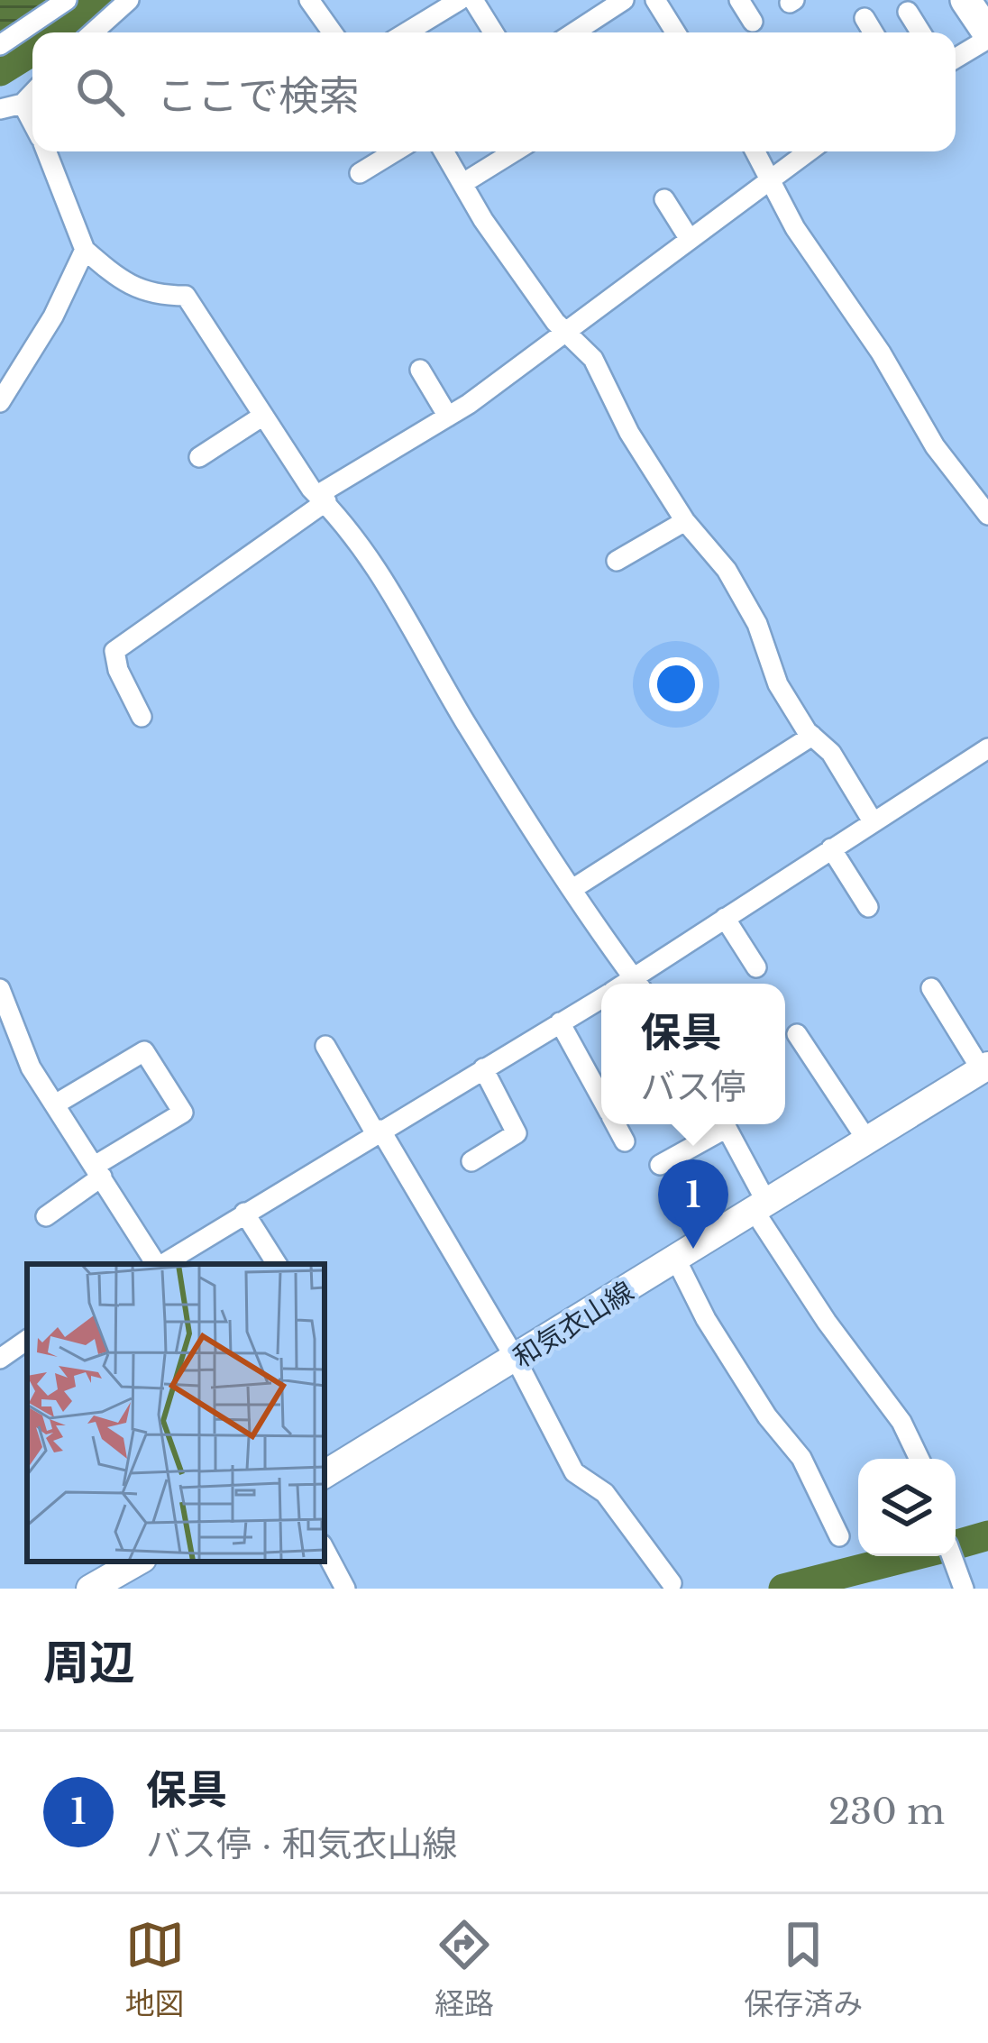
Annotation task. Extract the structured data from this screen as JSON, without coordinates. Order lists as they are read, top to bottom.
{
  "streets": {
    "main road": ["和気衣山線"]
  },
  "page": {
    "search": "ここで検索",
    "popup": ["保具", "バス停"],
    "pins": "1",
    "heading": "周辺",
    "list": [
      {
        "mark": "1",
        "name": "保具",
        "note": "バス停 · 和気衣山線",
        "value": "230 m"
      }
    ],
    "nav": ["地図", "経路", "保存済み"]
  }
}
